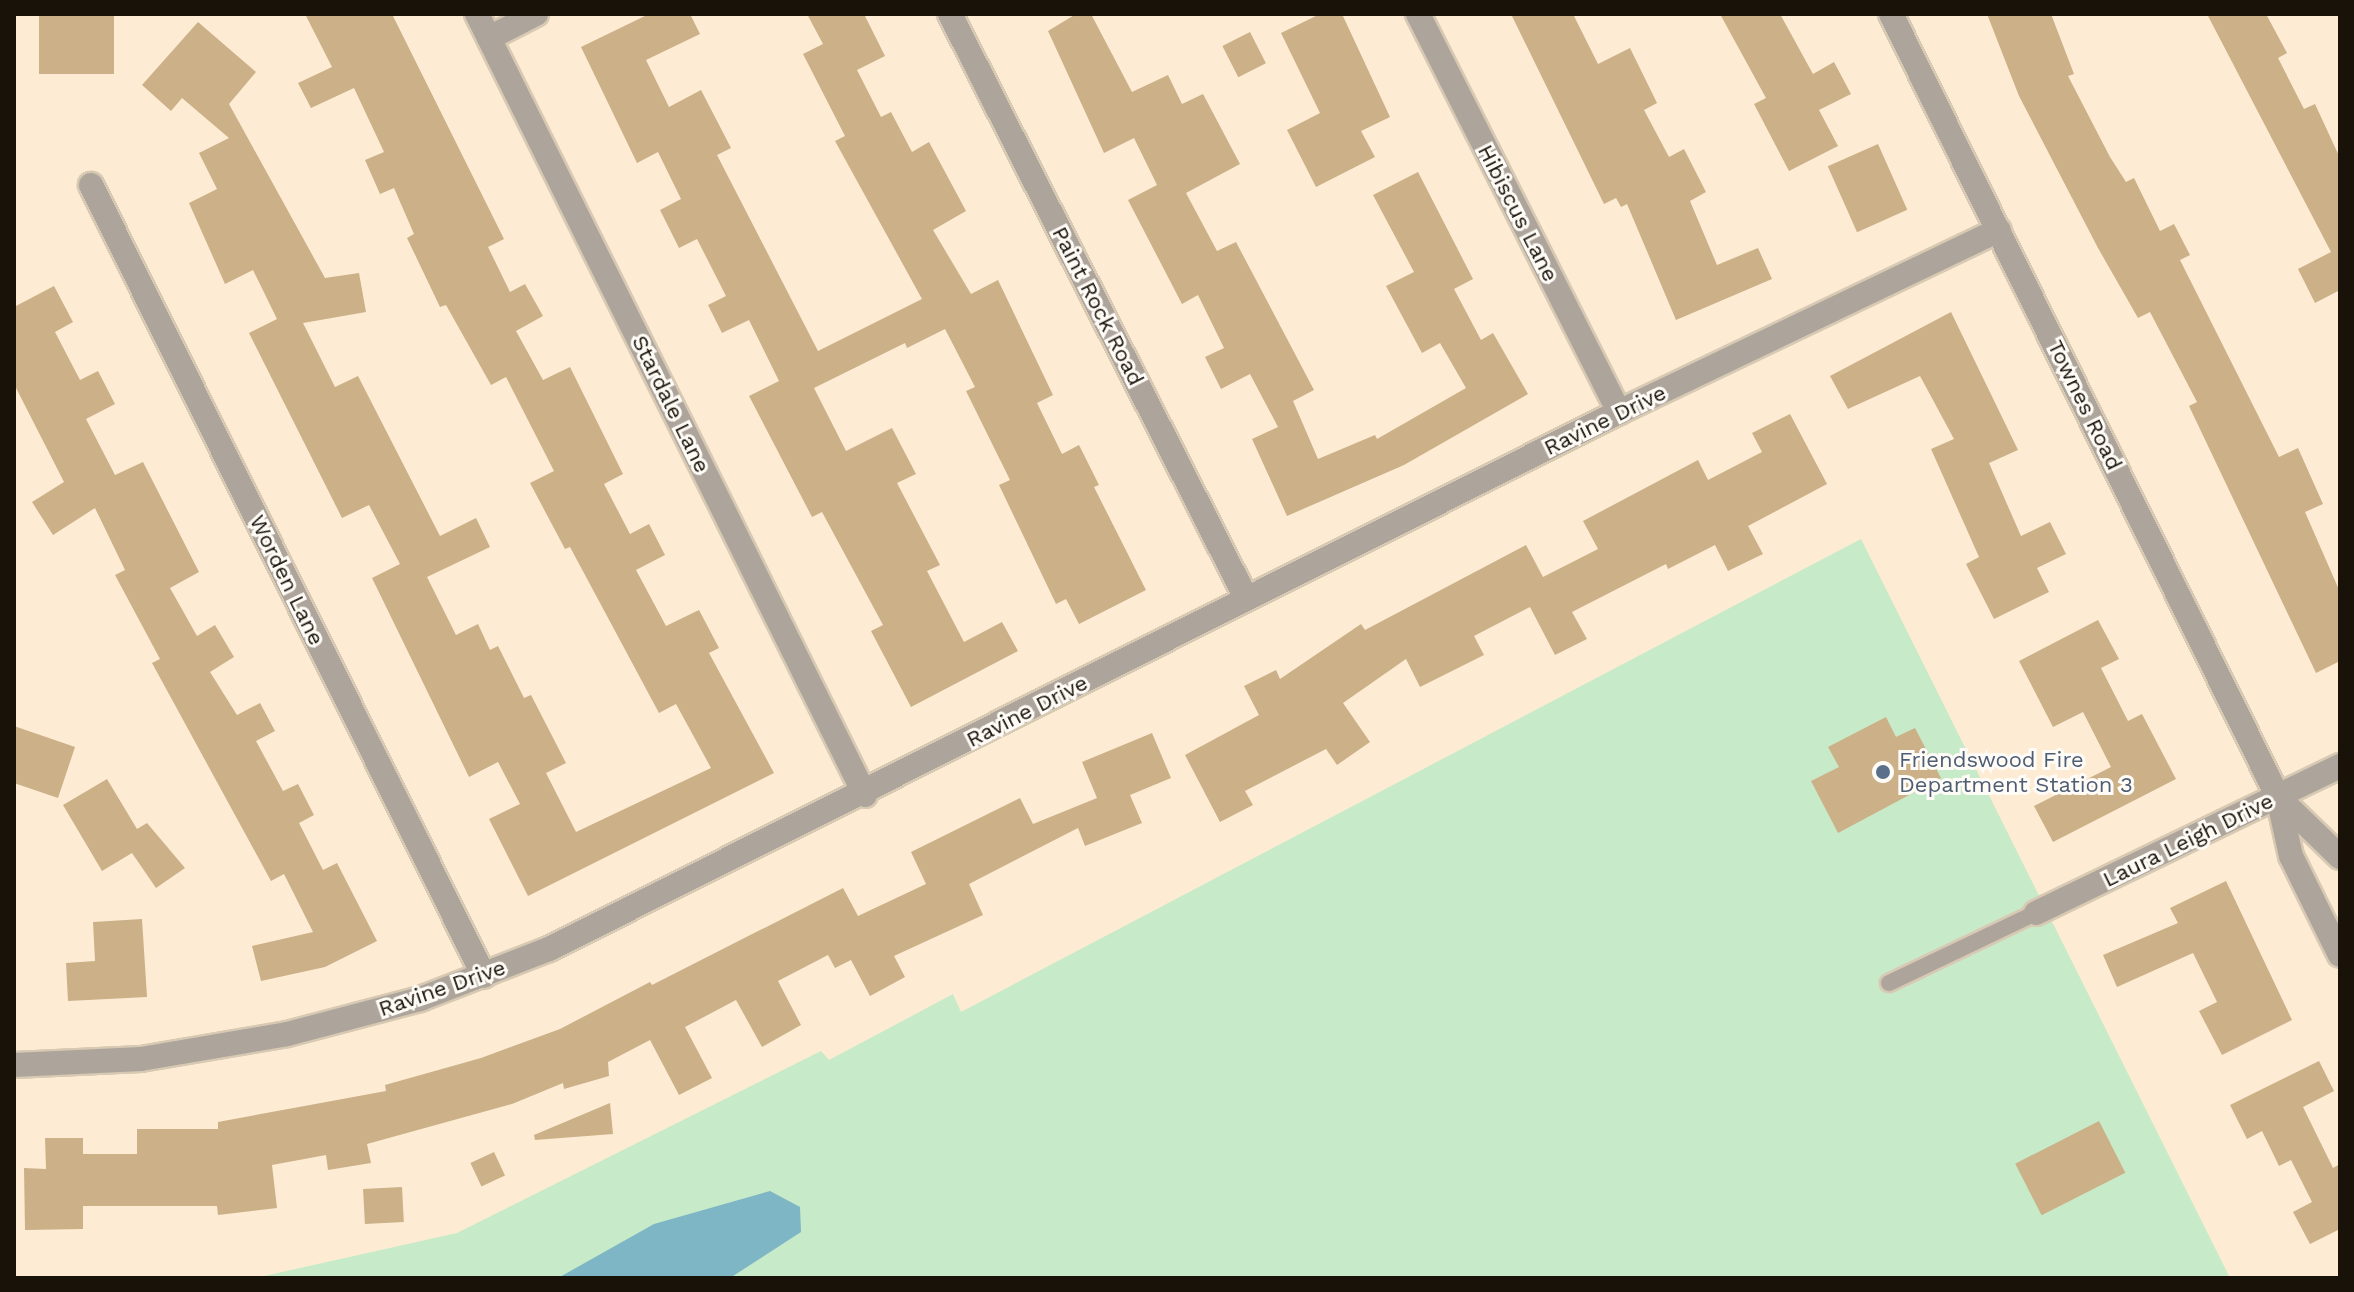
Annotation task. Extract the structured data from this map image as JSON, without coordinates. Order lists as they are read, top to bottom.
{
  "streets": {
    "street": [
      "Hibiscus Lane",
      "Paint Rock Road",
      "Stardale Lane",
      "Townes Road",
      "Ravine Drive",
      "Worden Lane",
      "Laura Leigh Drive"
    ]
  },
  "crossings": [
    ["Hibiscus Lane", "Ravine Drive"],
    ["Paint Rock Road", "Ravine Drive"],
    ["Stardale Lane", "Ravine Drive"],
    ["Townes Road", "Ravine Drive"],
    ["Townes Road", "Laura Leigh Drive"],
    ["Ravine Drive", "Worden Lane"]
  ],
  "places": ["Friendswood Fire Department Station 3"]
}
